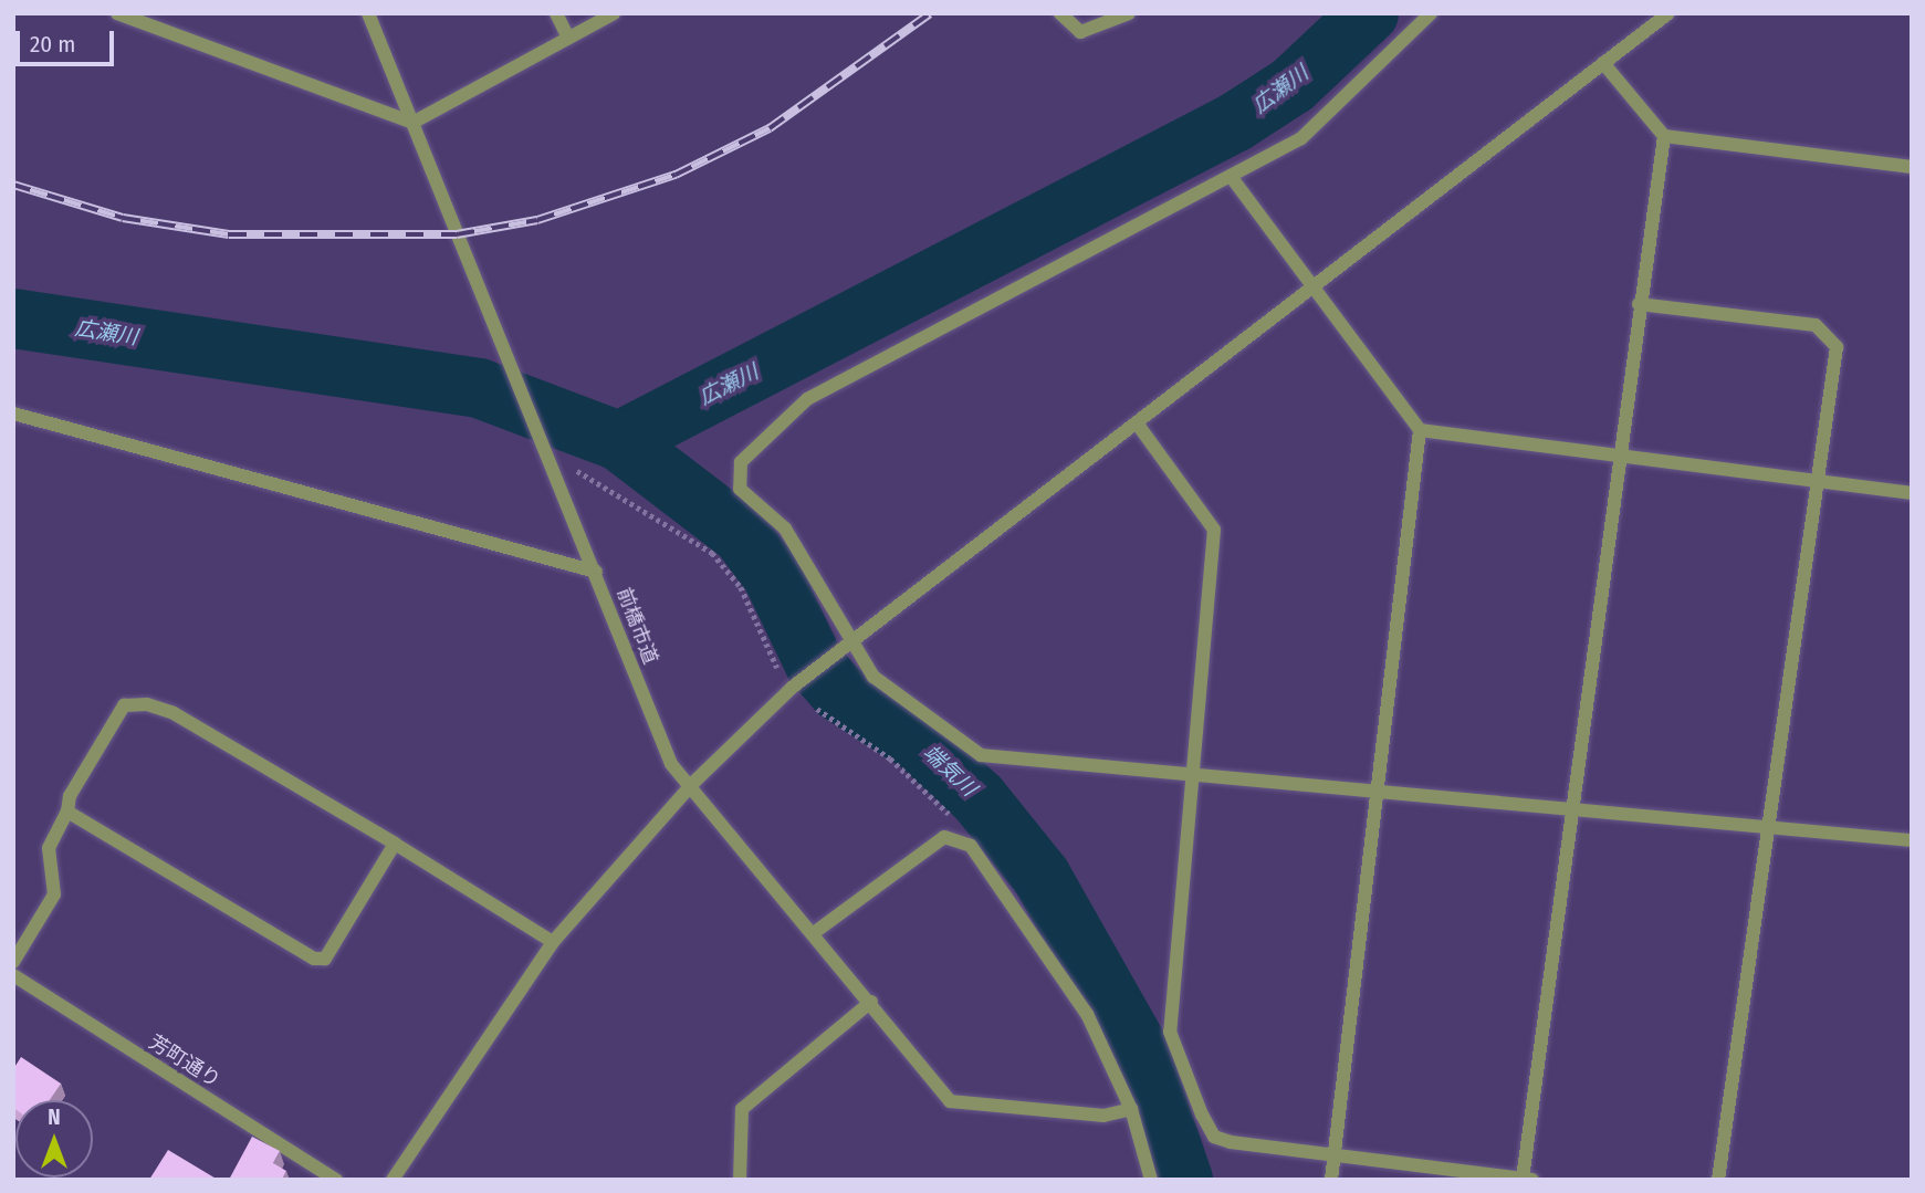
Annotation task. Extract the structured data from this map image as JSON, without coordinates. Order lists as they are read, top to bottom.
{
  "streets": {
    "street": ["前橋市道", "芳町通り"]
  },
  "water": ["広瀬川", "端気川"],
  "scale_bar": "20 m",
  "north": "top"
}
